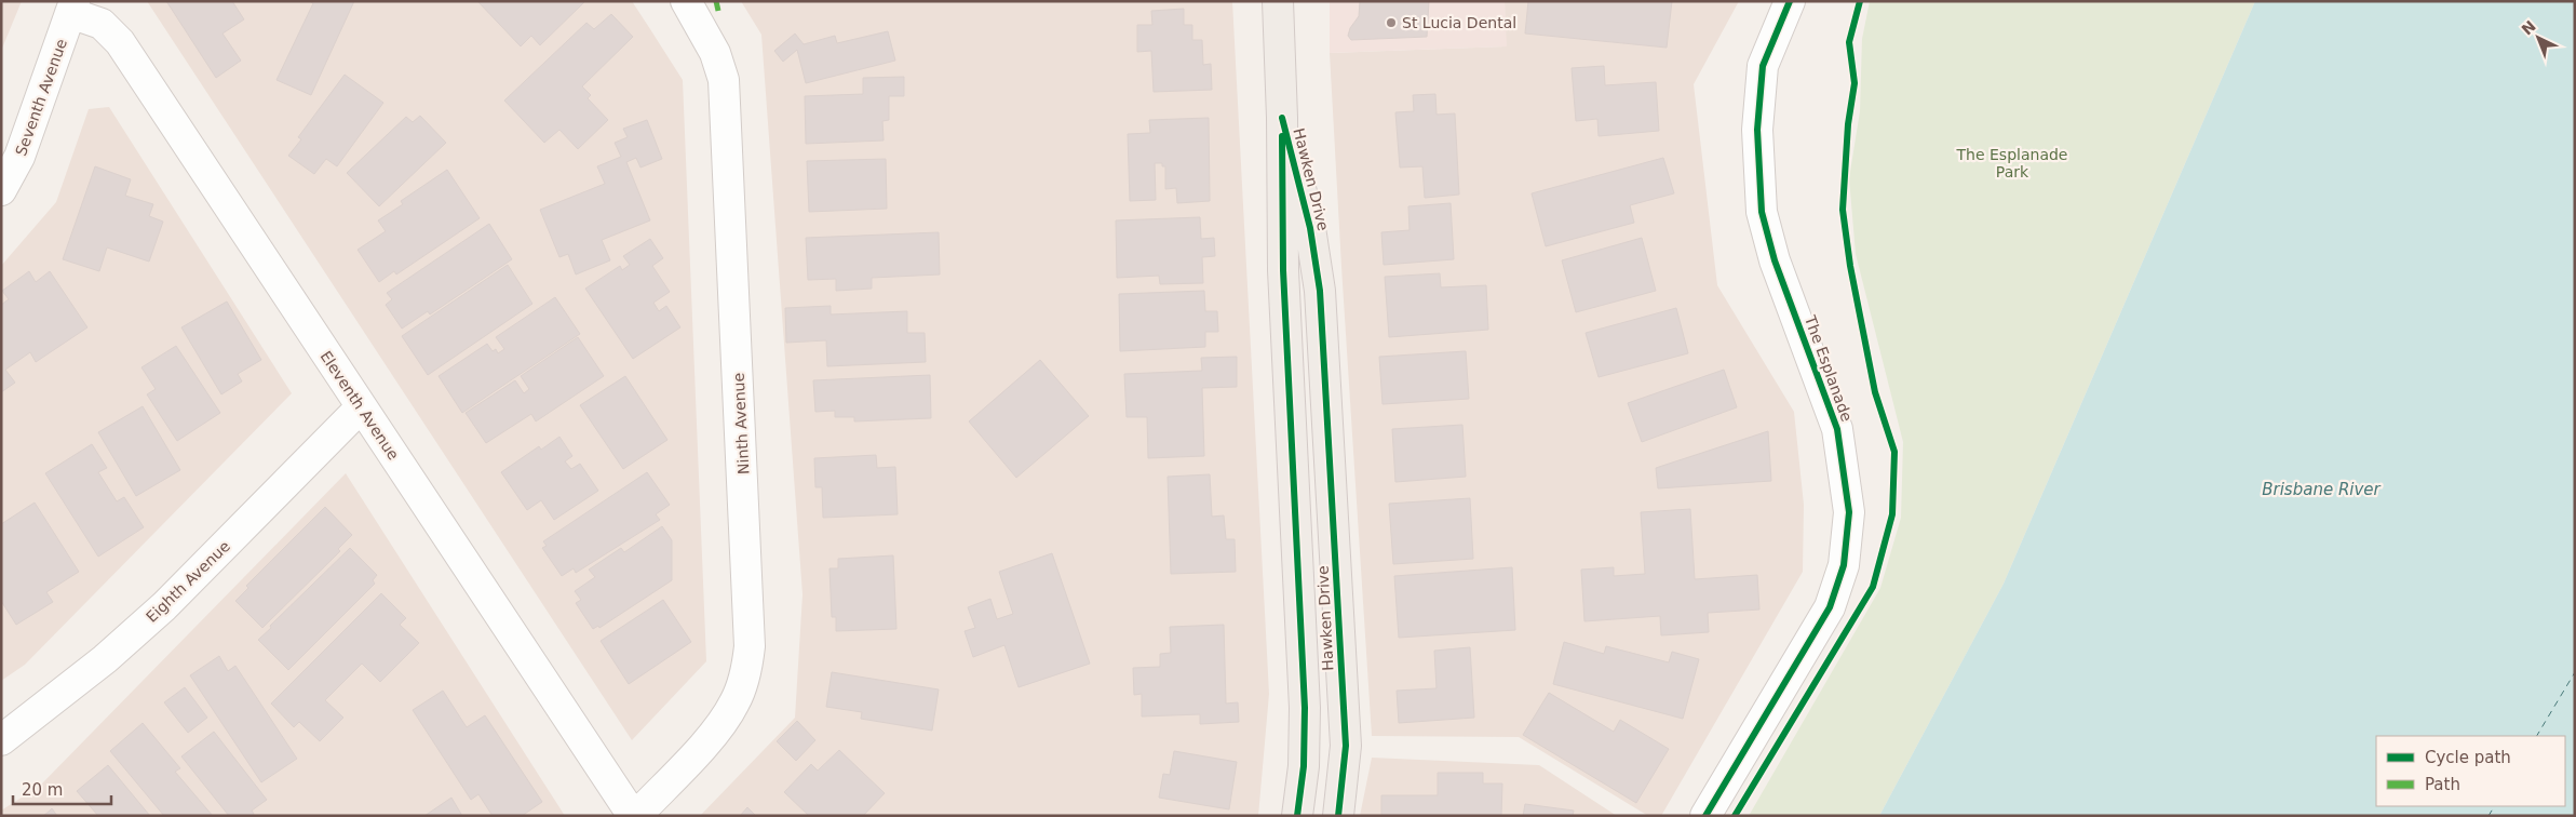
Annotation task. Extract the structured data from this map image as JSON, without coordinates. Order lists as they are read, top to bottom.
{
  "streets": {
    "main road": ["Hawken Drive"],
    "street": [
      "Seventh Avenue",
      "The Esplanade",
      "Eleventh Avenue",
      "Ninth Avenue",
      "Eighth Avenue"
    ]
  },
  "crossings": [
    ["Seventh Avenue", "Eleventh Avenue"],
    ["Eleventh Avenue", "Ninth Avenue"],
    ["Eleventh Avenue", "Eighth Avenue"]
  ],
  "water": ["Brisbane River"],
  "parks": ["The Esplanade Park"],
  "places": ["St Lucia Dental"],
  "legend": ["Cycle path", "Path"],
  "scale_bar": "20 m",
  "north": "top left"
}
